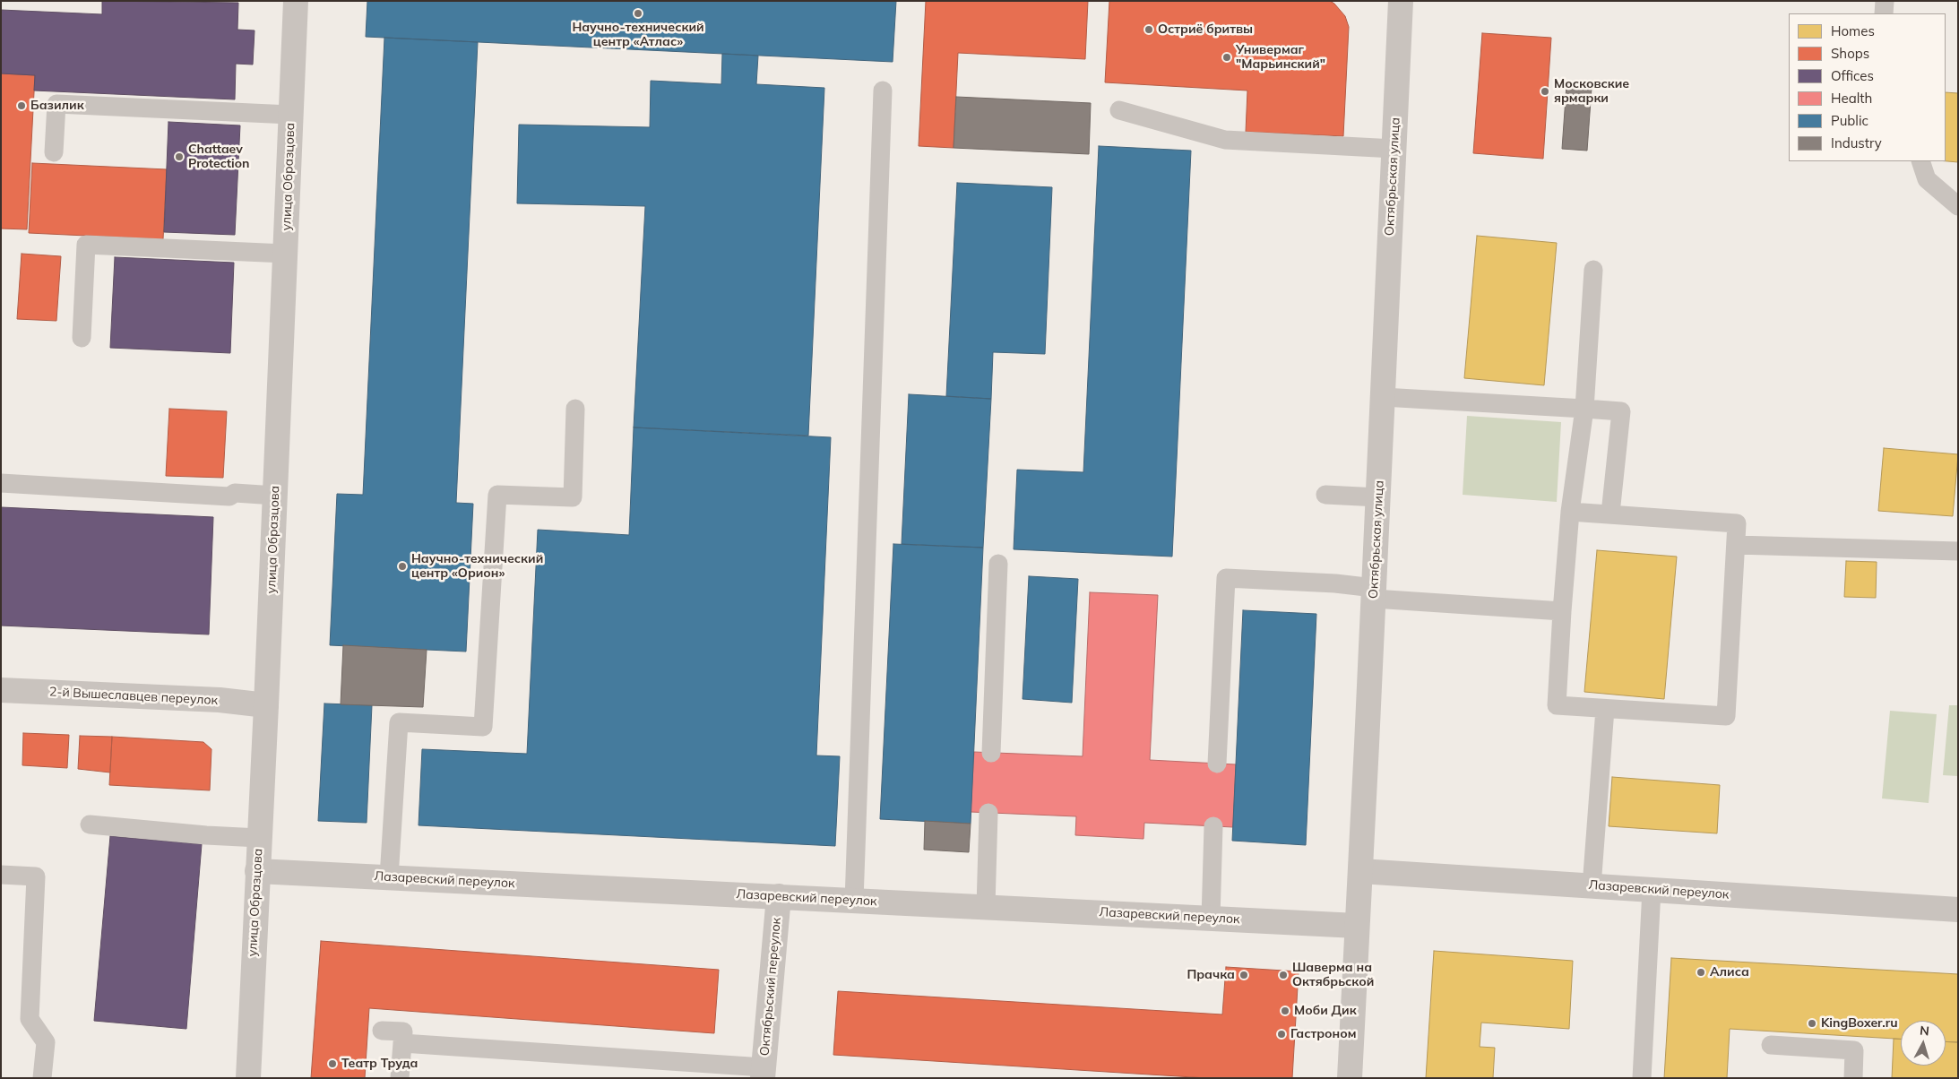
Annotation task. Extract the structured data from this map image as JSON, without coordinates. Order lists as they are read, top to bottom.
{
  "streets": {
    "street": [
      "улица Образцова",
      "Октябрьская улица",
      "2-й Вышеславцев переулок",
      "Лазаревский переулок",
      "Октябрьский переулок"
    ]
  },
  "crossings": [
    ["улица Образцова", "2-й Вышеславцев переулок"],
    ["улица Образцова", "Лазаревский переулок"],
    ["Октябрьская улица", "Лазаревский переулок"],
    ["Лазаревский переулок", "Октябрьский переулок"]
  ],
  "places": [
    "Научно-технический центр «Атлас»",
    "Остриё бритвы",
    "Универмаг \"Марьинский\"",
    "Московские ярмарки",
    "Базилик",
    "Chattaev Protection",
    "Научно-технический центр «Орион»",
    "Алиса",
    "Прачка",
    "Шаверма на Октябрьской",
    "Моби Дик",
    "KingBoxer.ru",
    "Гастроном",
    "Театр Труда"
  ],
  "legend": [
    "Homes",
    "Shops",
    "Offices",
    "Health",
    "Public",
    "Industry"
  ],
  "north": "top"
}
